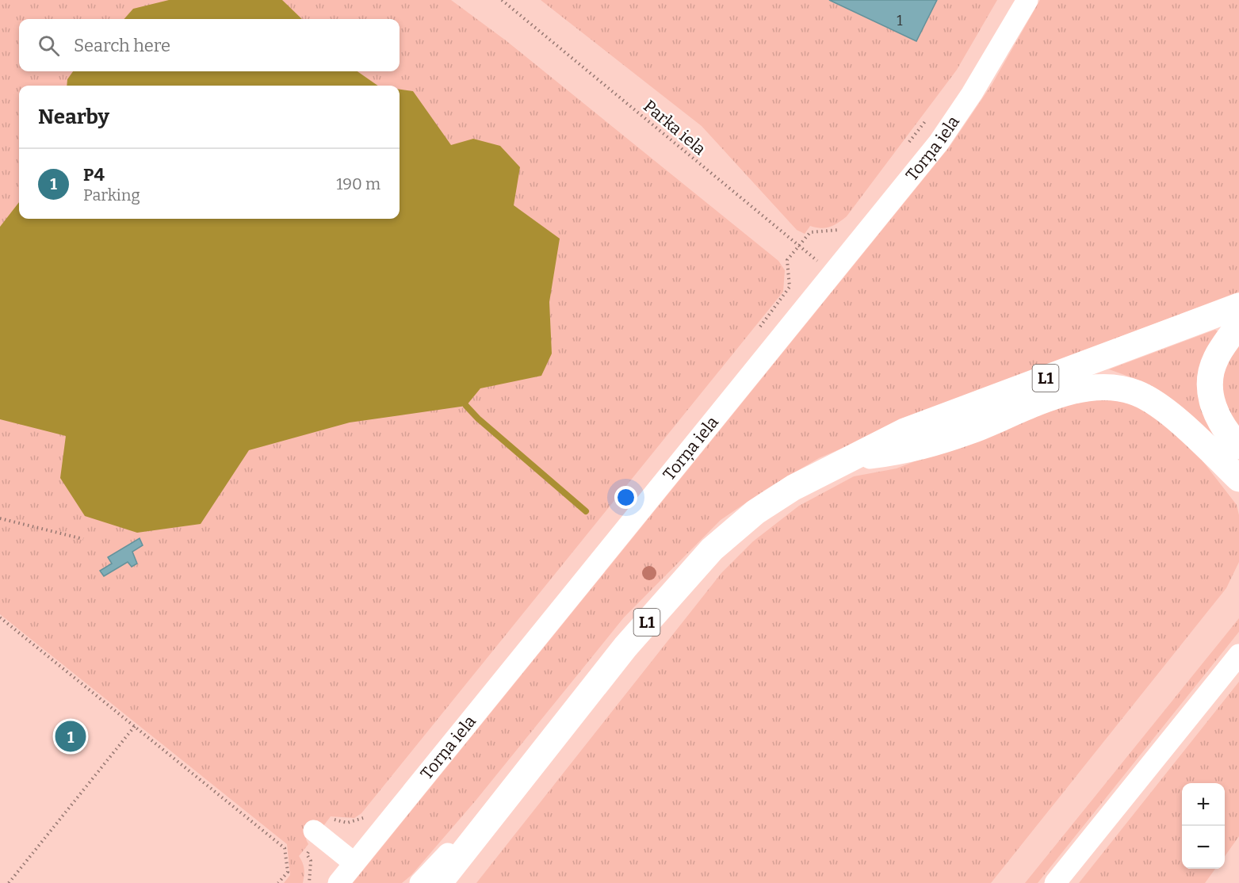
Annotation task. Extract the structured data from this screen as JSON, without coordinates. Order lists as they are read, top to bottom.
{
  "streets": {
    "main road": ["L1"],
    "street": ["Torņa iela"],
    "path": ["Parka iela"]
  },
  "crossings": [
    ["Parka iela", "Torņa iela"]
  ],
  "house_numbers": ["1"],
  "page": {
    "search": "Search here",
    "heading": "Nearby",
    "list": [
      {
        "mark": "1",
        "name": "P4",
        "note": "Parking",
        "value": "190 m"
      }
    ],
    "pins": "1",
    "map_buttons": ["+", "−"]
  }
}
